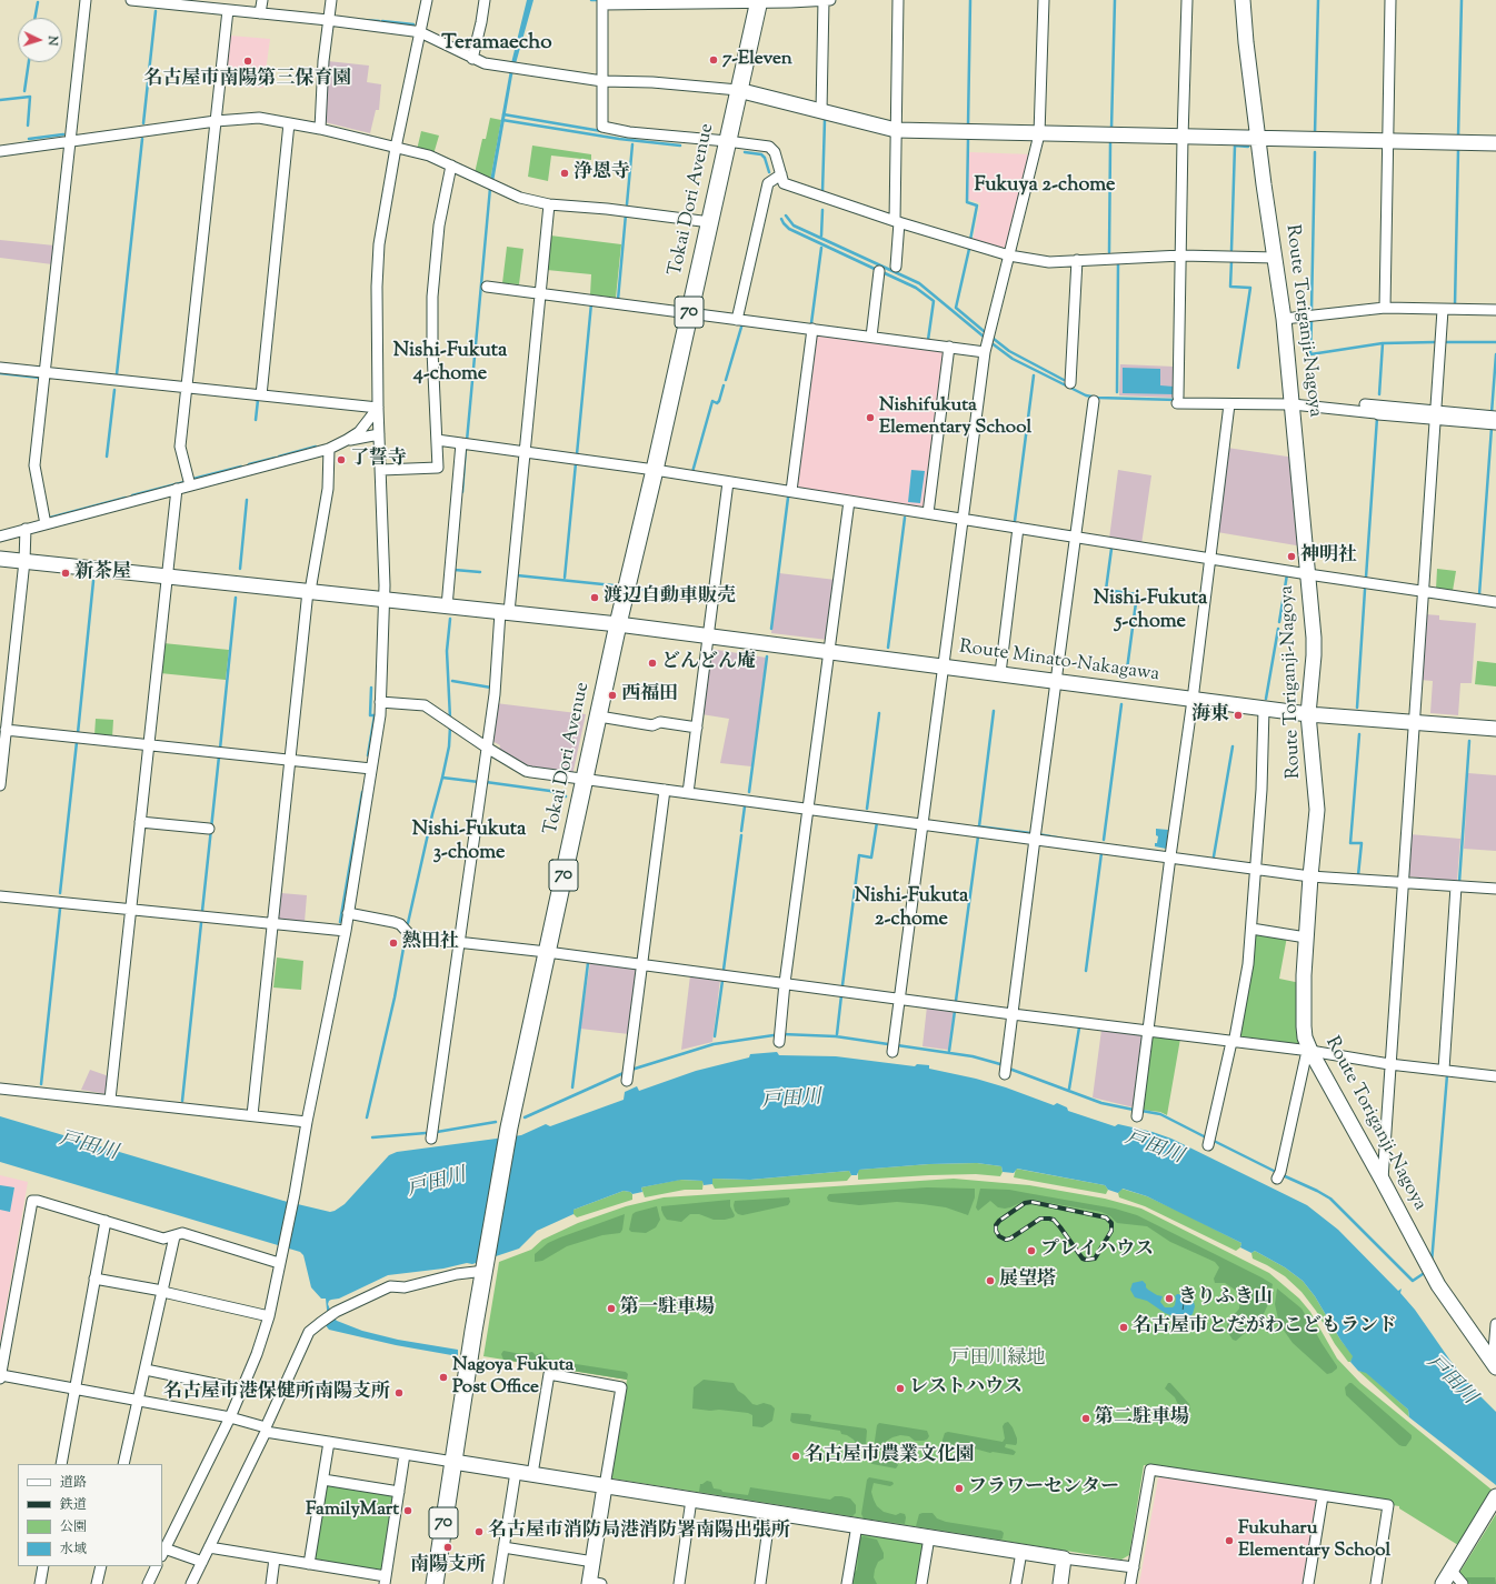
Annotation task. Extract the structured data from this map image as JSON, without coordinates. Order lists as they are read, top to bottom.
{
  "streets": {
    "main road": [
      "Tokai Dori Avenue",
      "70",
      "Route Toriganji-Nagoya",
      "Route Minato-Nakagawa"
    ]
  },
  "crossings": [
    ["Tokai Dori Avenue", "Route Minato-Nakagawa"],
    ["Route Toriganji-Nagoya", "Route Minato-Nakagawa"]
  ],
  "districts": [
    "Teramaecho",
    "Fukuya 2-chome",
    "Nishi-Fukuta 4-chome",
    "Nishi-Fukuta 5-chome",
    "Nishi-Fukuta 3-chome",
    "Nishi-Fukuta 2-chome"
  ],
  "water": ["戸田川"],
  "parks": ["戸田川緑地"],
  "places": [
    "7-Eleven",
    "名古屋市南陽第三保育園",
    "浄恩寺",
    "Nishifukuta Elementary School",
    "了誓寺",
    "神明社",
    "新茶屋",
    "渡辺自動車販売",
    "どんどん庵",
    "西福田",
    "海東",
    "熱田社",
    "プレイハウス",
    "展望塔",
    "きりふき山",
    "第一駐車場",
    "名古屋市とだがわこどもランド",
    "Nagoya Fukuta Post Office",
    "レストハウス",
    "名古屋市港保健所南陽支所",
    "第二駐車場",
    "名古屋市農業文化園",
    "フラワーセンター",
    "FamilyMart",
    "名古屋市消防局港消防署南陽出張所",
    "Fukuharu Elementary School",
    "南陽支所"
  ],
  "legend": [
    "道路",
    "鉄道",
    "公園",
    "水域"
  ],
  "north": "right"
}
